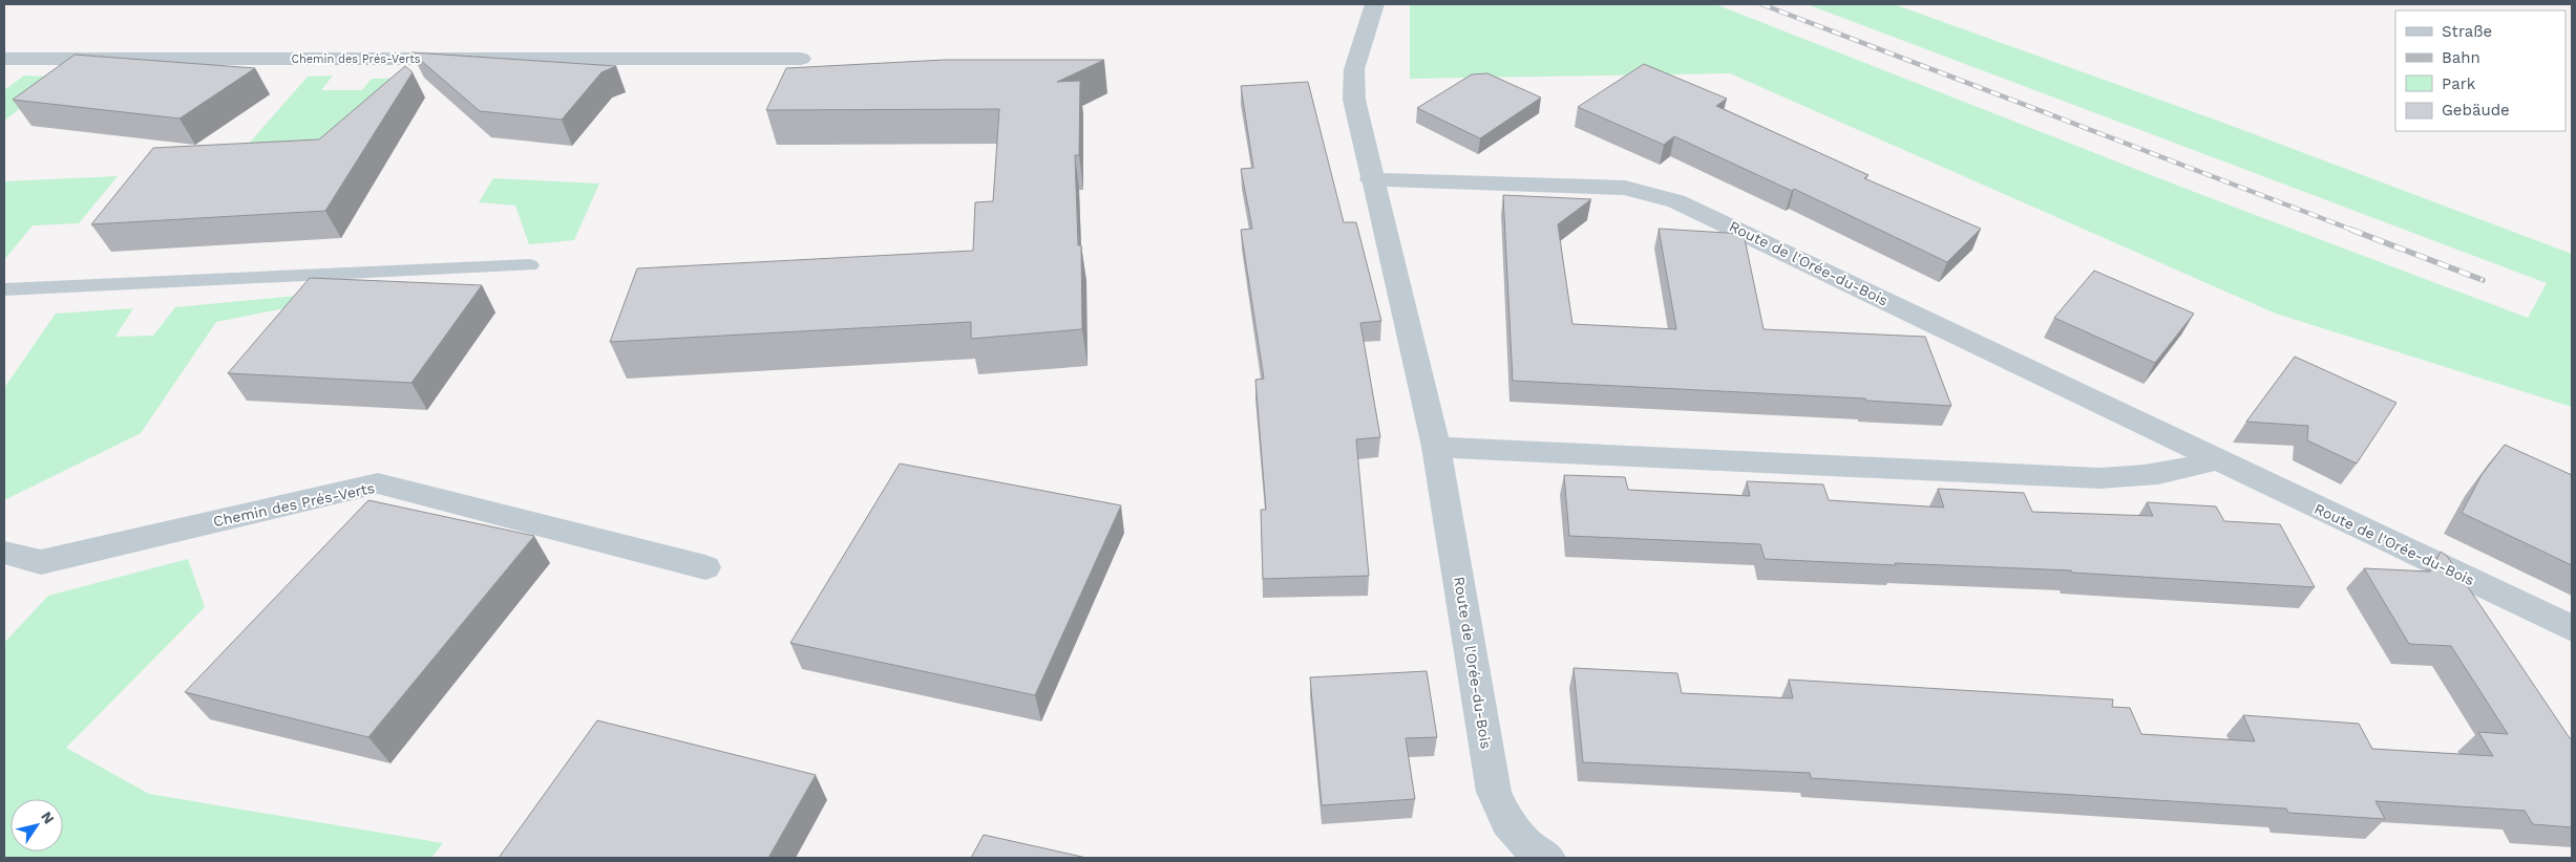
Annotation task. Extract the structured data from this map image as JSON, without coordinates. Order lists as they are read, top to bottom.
{
  "streets": {
    "street": ["Chemin des Prés-Verts", "Route de l'Orée-du-Bois"]
  },
  "legend": [
    "Straße",
    "Bahn",
    "Park",
    "Gebäude"
  ],
  "north": "top right"
}
